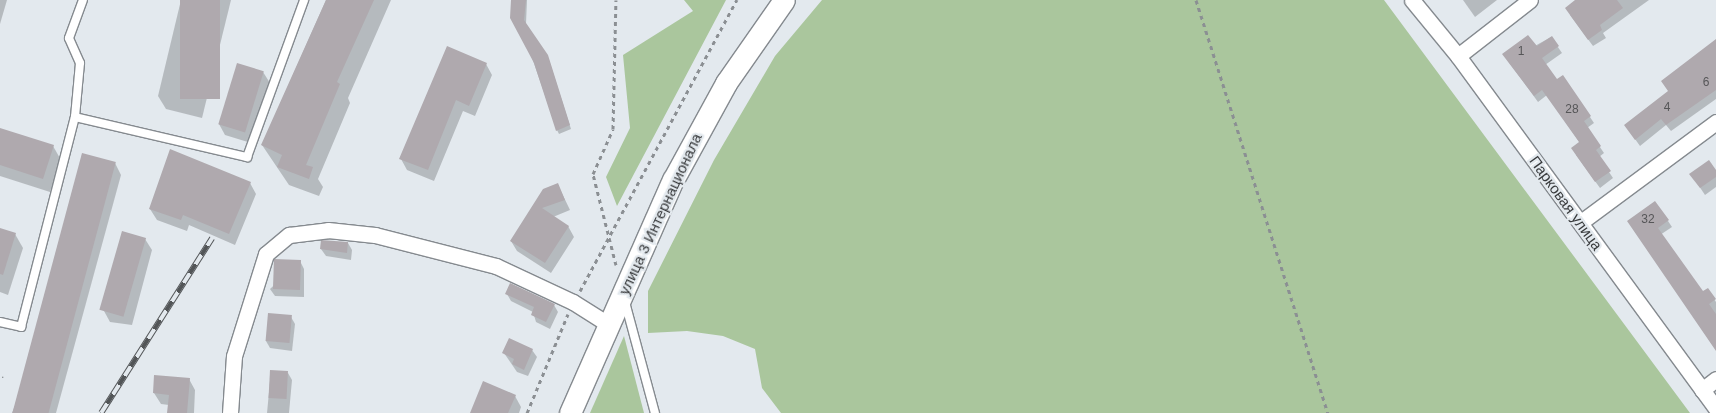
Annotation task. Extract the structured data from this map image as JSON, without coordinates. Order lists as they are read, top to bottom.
{
  "streets": {
    "main road": ["улица 3 Интернационала"],
    "street": ["Парковая улица"]
  },
  "house_numbers": [
    "1",
    "6",
    "4",
    "28",
    "32"
  ]
}
